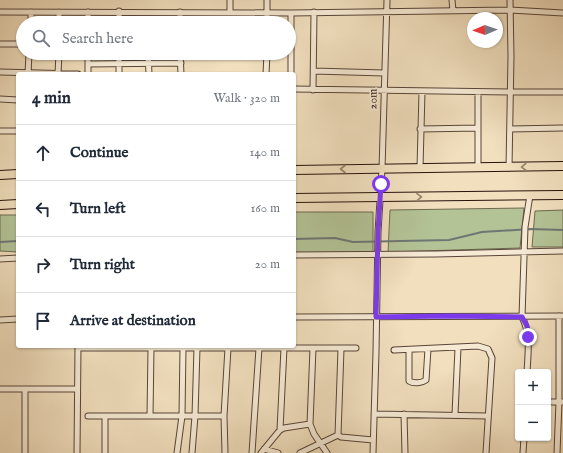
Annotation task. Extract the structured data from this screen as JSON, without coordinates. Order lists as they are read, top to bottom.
{
  "streets": {
    "street": ["20m"]
  },
  "north": "left",
  "page": {
    "search": "Search here",
    "heading": ["4 min", "Walk · 320 m"],
    "list": [
      ["Continue", "140 m"],
      ["Turn left", "160 m"],
      ["Turn right", "20 m"],
      "Arrive at destination"
    ],
    "map_buttons": ["+", "−"]
  }
}
